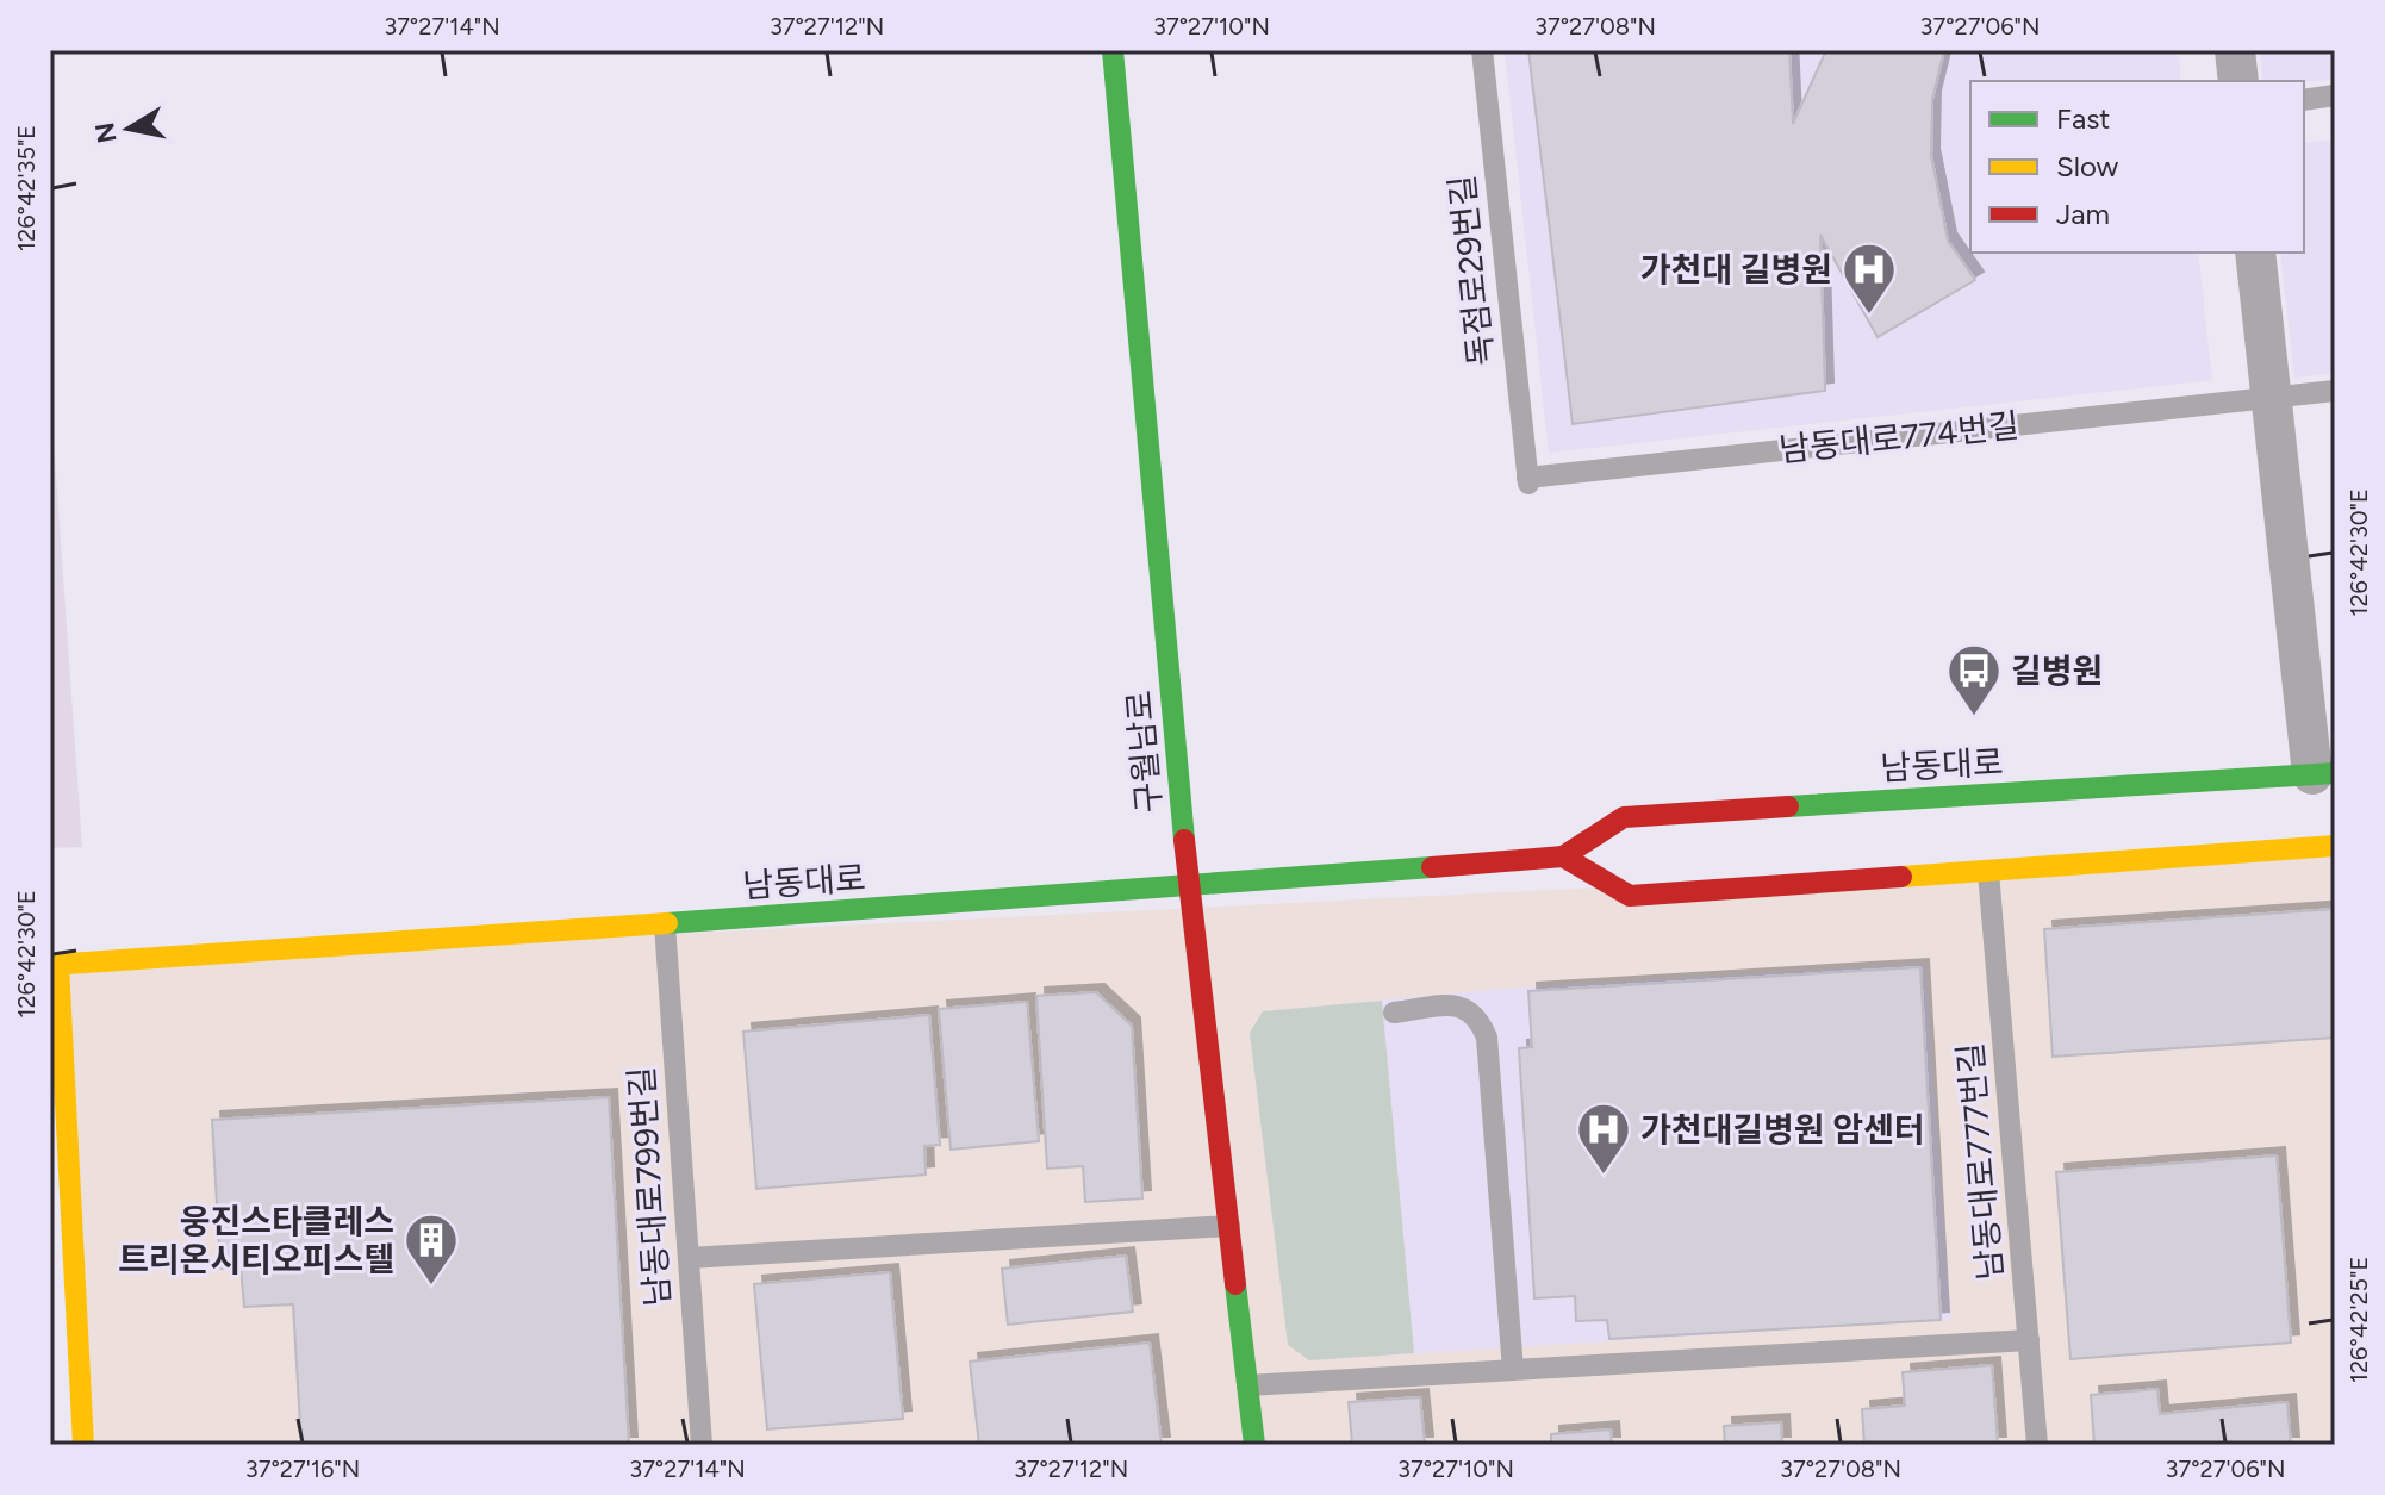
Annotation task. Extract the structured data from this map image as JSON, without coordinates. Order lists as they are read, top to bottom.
{
  "streets": {
    "main road": ["구월남로", "남동대로"],
    "lane": [
      "독점로29번길",
      "남동대로774번길",
      "남동대로777번길",
      "남동대로799번길"
    ]
  },
  "crossings": [
    ["독점로29번길", "남동대로774번길"],
    ["구월남로", "남동대로"],
    ["남동대로", "남동대로799번길"]
  ],
  "places": {
    "hospital": ["가천대 길병원", "가천대길병원 암센터"],
    "bus stop": ["길병원"],
    "building": ["웅진스타클레스 트리온시티오피스텔"]
  },
  "legend": ["Fast", "Slow", "Jam"],
  "north": "left",
  "coordinates": [
    "37°27'14\"N",
    "37°27'12\"N",
    "37°27'10\"N",
    "37°27'08\"N",
    "37°27'06\"N",
    "126°42'35\"E",
    "126°42'30\"E",
    "126°42'25\"E",
    "37°27'16\"N"
  ]
}
